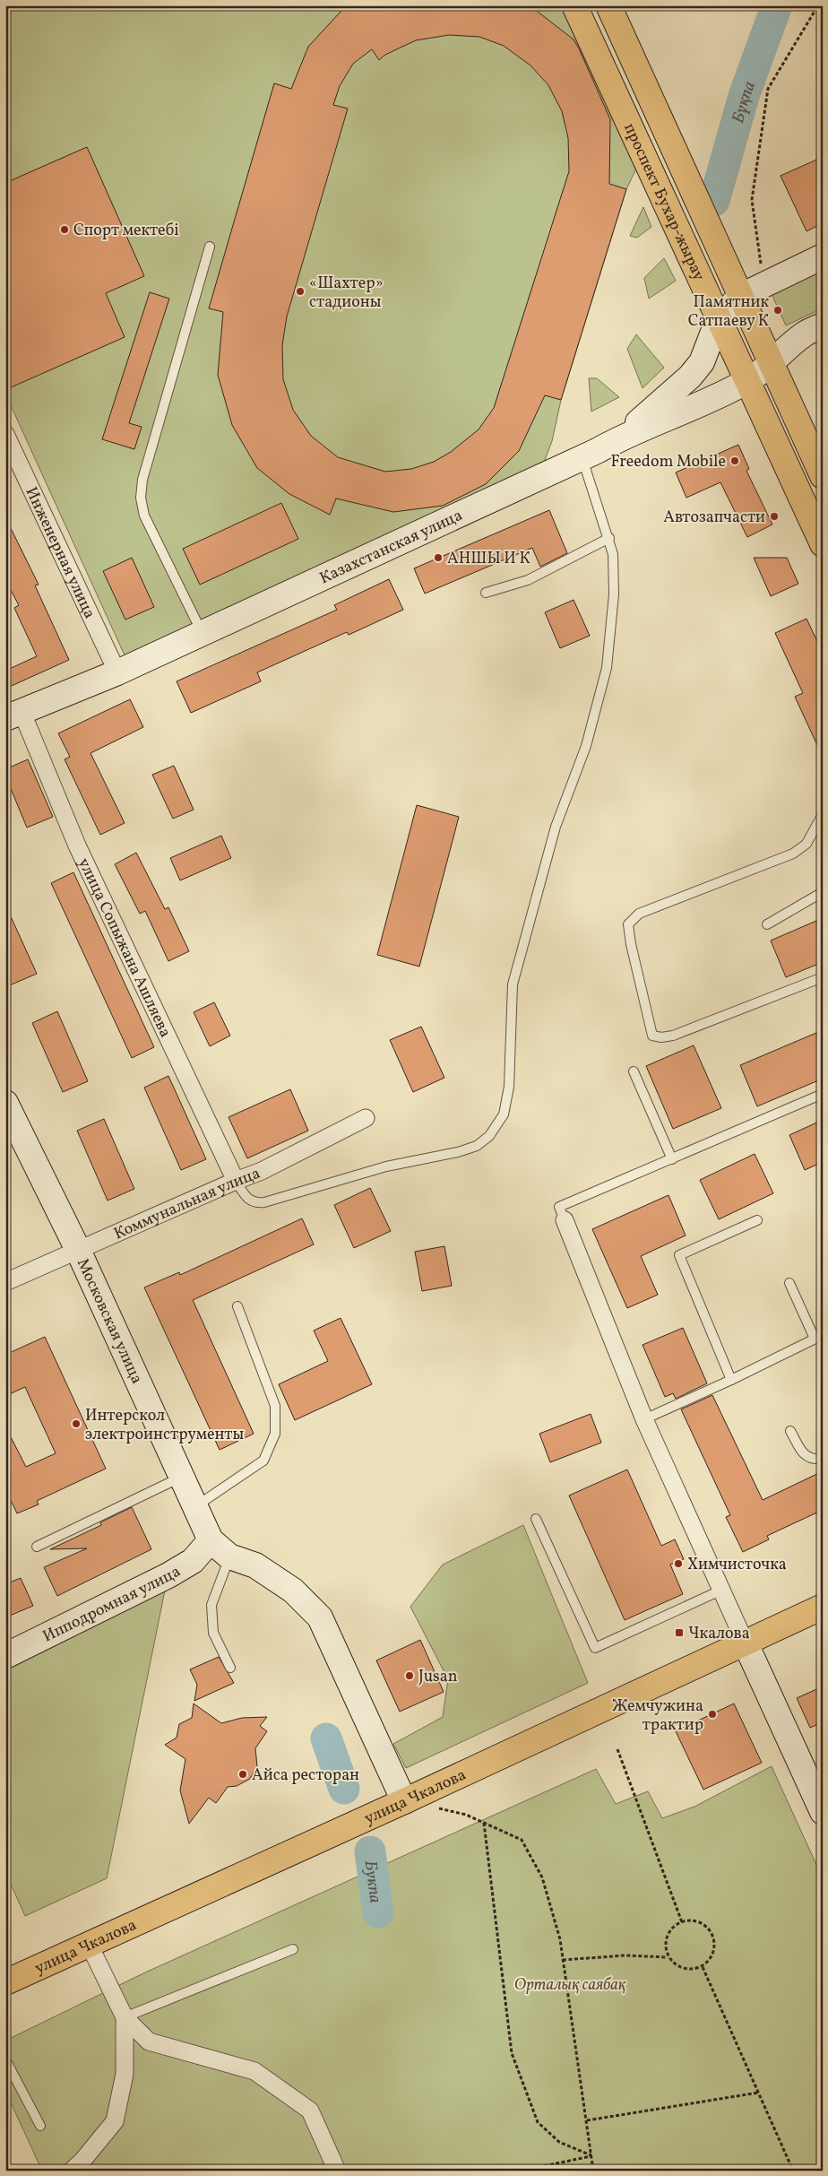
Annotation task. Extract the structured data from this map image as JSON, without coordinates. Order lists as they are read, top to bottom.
{
  "streets": {
    "main road": [
      "проспект Бухар-жырау",
      "Казахстанская улица",
      "Московская улица",
      "Ипподромная улица",
      "улица Чкалова"
    ],
    "street": ["Инженерная улица", "улица Сопыжана Ашляева", "Коммунальная улица"]
  },
  "crossings": [
    ["проспект Бухар-жырау", "Казахстанская улица"],
    ["Казахстанская улица", "Инженерная улица"],
    ["Казахстанская улица", "улица Сопыжана Ашляева"],
    ["улица Сопыжана Ашляева", "Коммунальная улица"],
    ["Коммунальная улица", "Московская улица"],
    ["Московская улица", "Ипподромная улица"]
  ],
  "water": ["Бұқпа", "Букпа"],
  "parks": ["Орталық саябақ"],
  "places": {
    "other": [
      "Спорт мектебі",
      "«Шахтер» стадионы",
      "Памятник Сатпаеву К",
      "Freedom Mobile",
      "Автозапчасти",
      "АНШЫ И К",
      "Интерскол электроинструменты",
      "Химчисточка",
      "Jusan",
      "Жемчужина трактир",
      "Айса ресторан"
    ],
    "transit": ["Чкалова"]
  }
}
